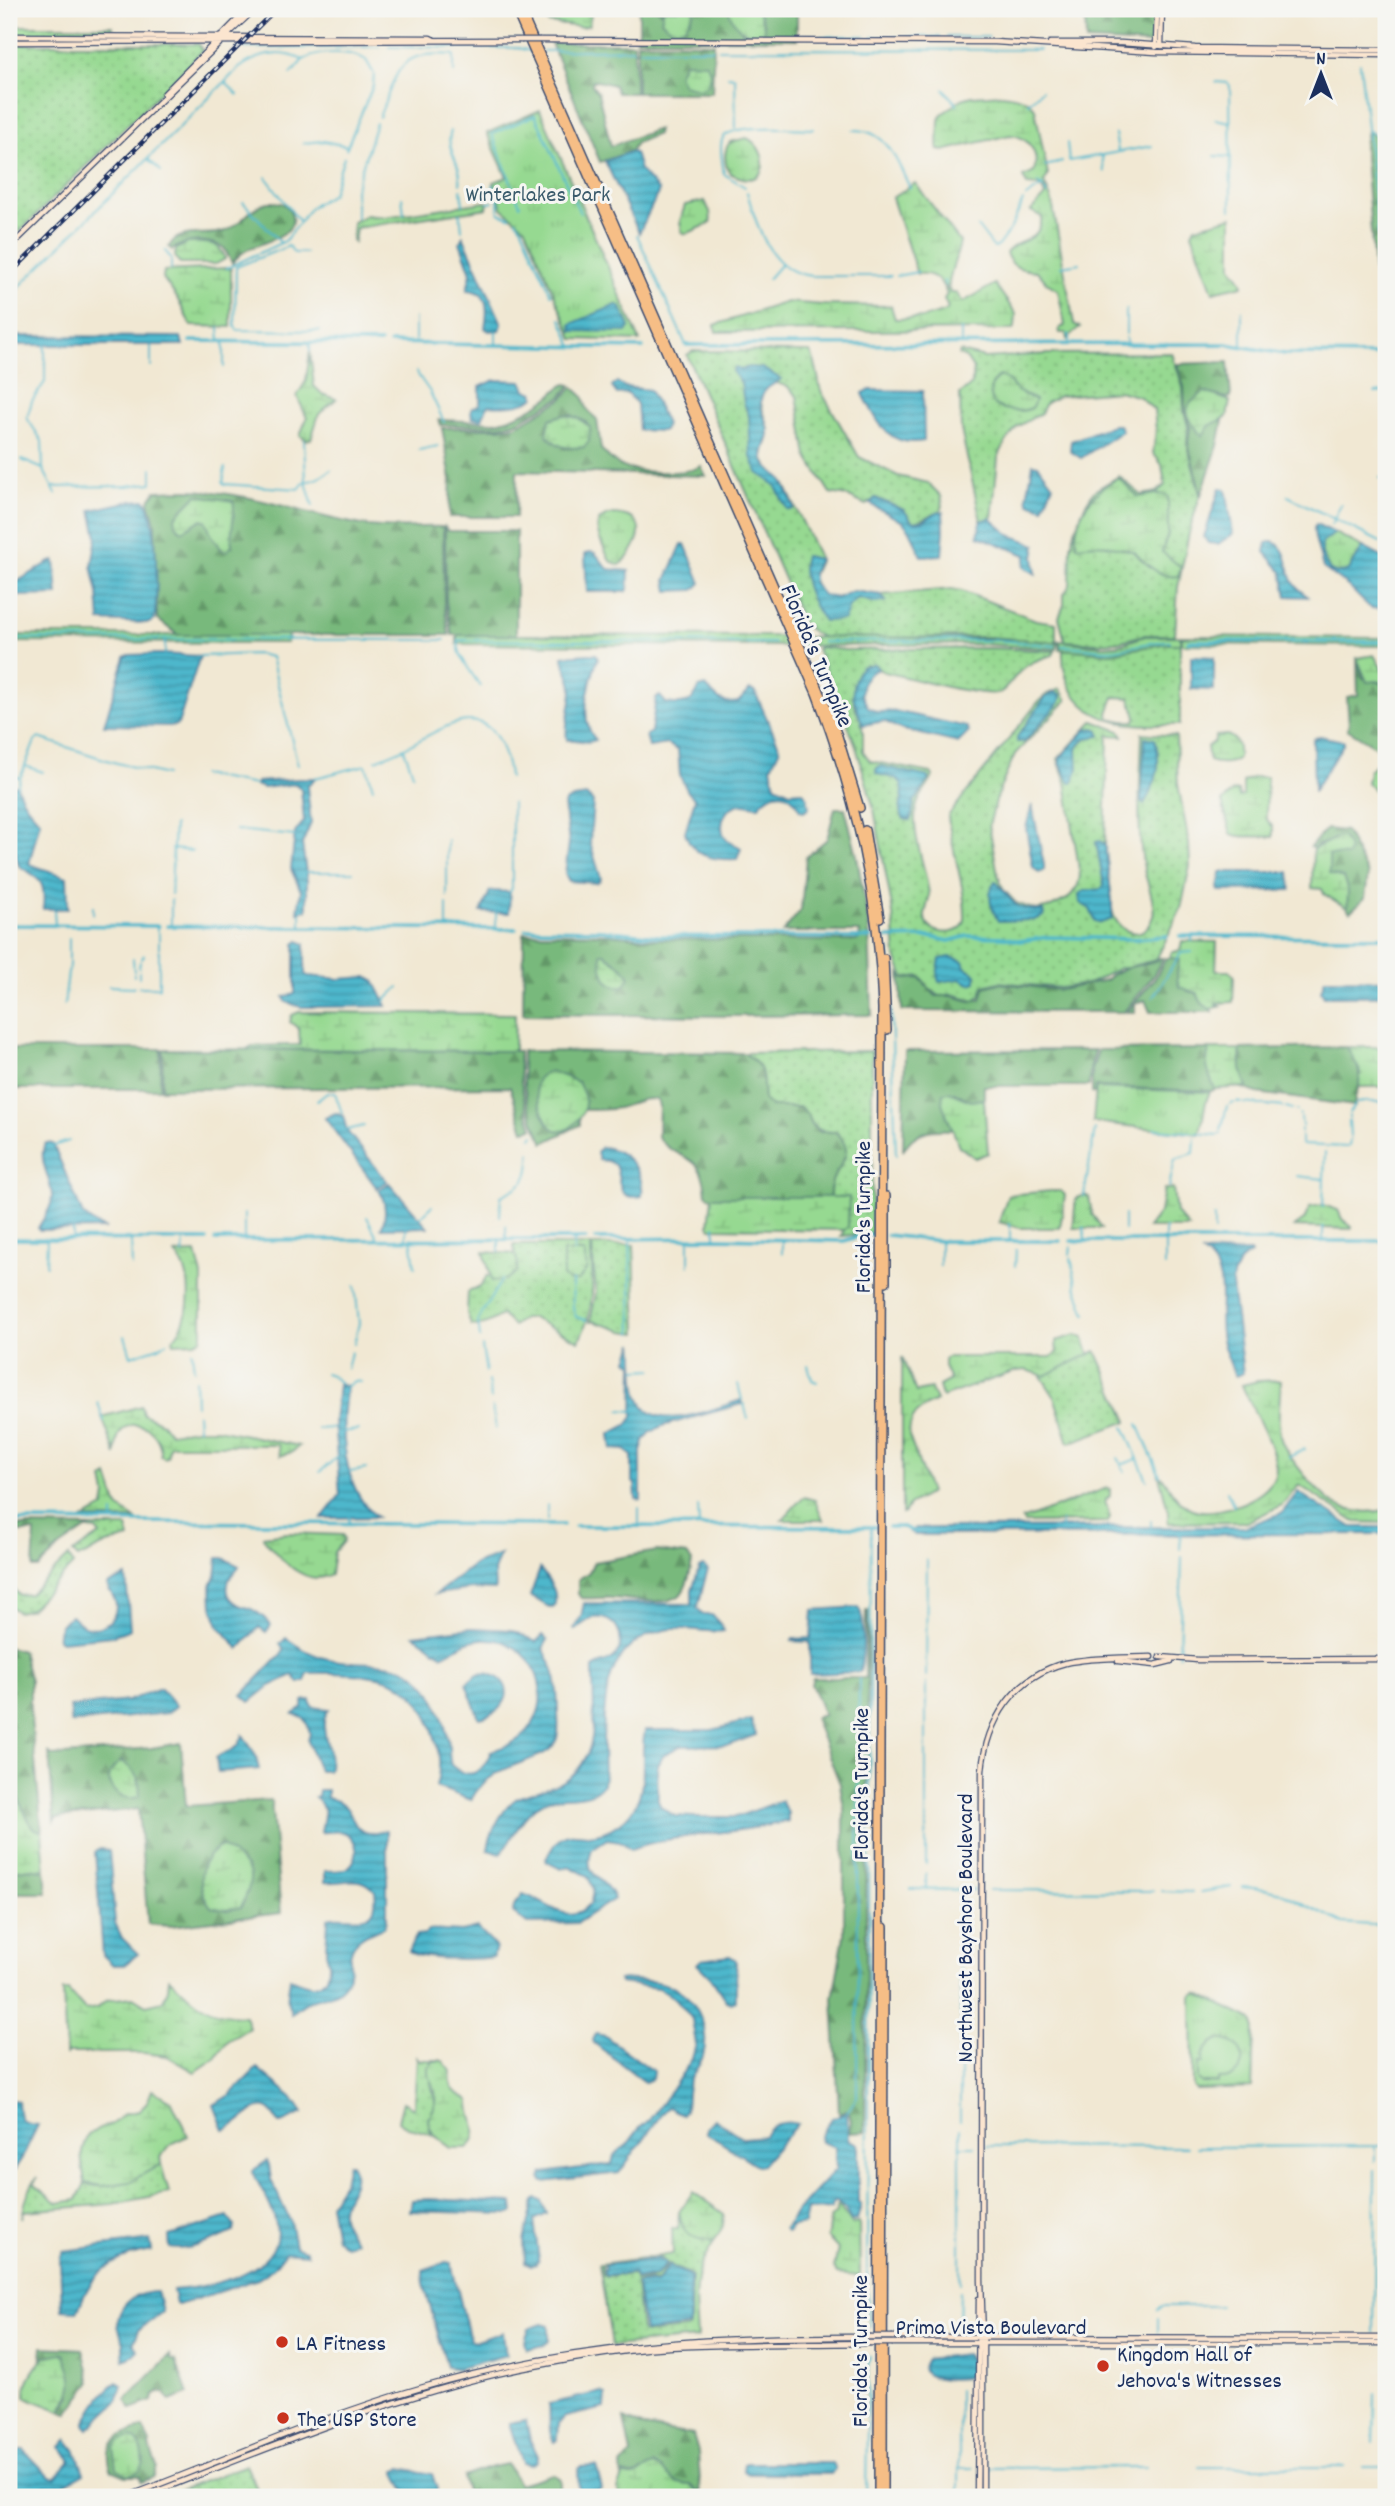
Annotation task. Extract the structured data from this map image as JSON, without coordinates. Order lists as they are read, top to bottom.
{
  "streets": {
    "highway": ["Florida's Turnpike"],
    "main road": ["Northwest Bayshore Boulevard", "Prima Vista Boulevard"]
  },
  "crossings": [
    ["Northwest Bayshore Boulevard", "Prima Vista Boulevard"]
  ],
  "parks": ["Winterlakes Park"],
  "places": ["LA Fitness", "Kingdom Hall of Jehova's Witnesses", "The USP Store"],
  "north": "top"
}
